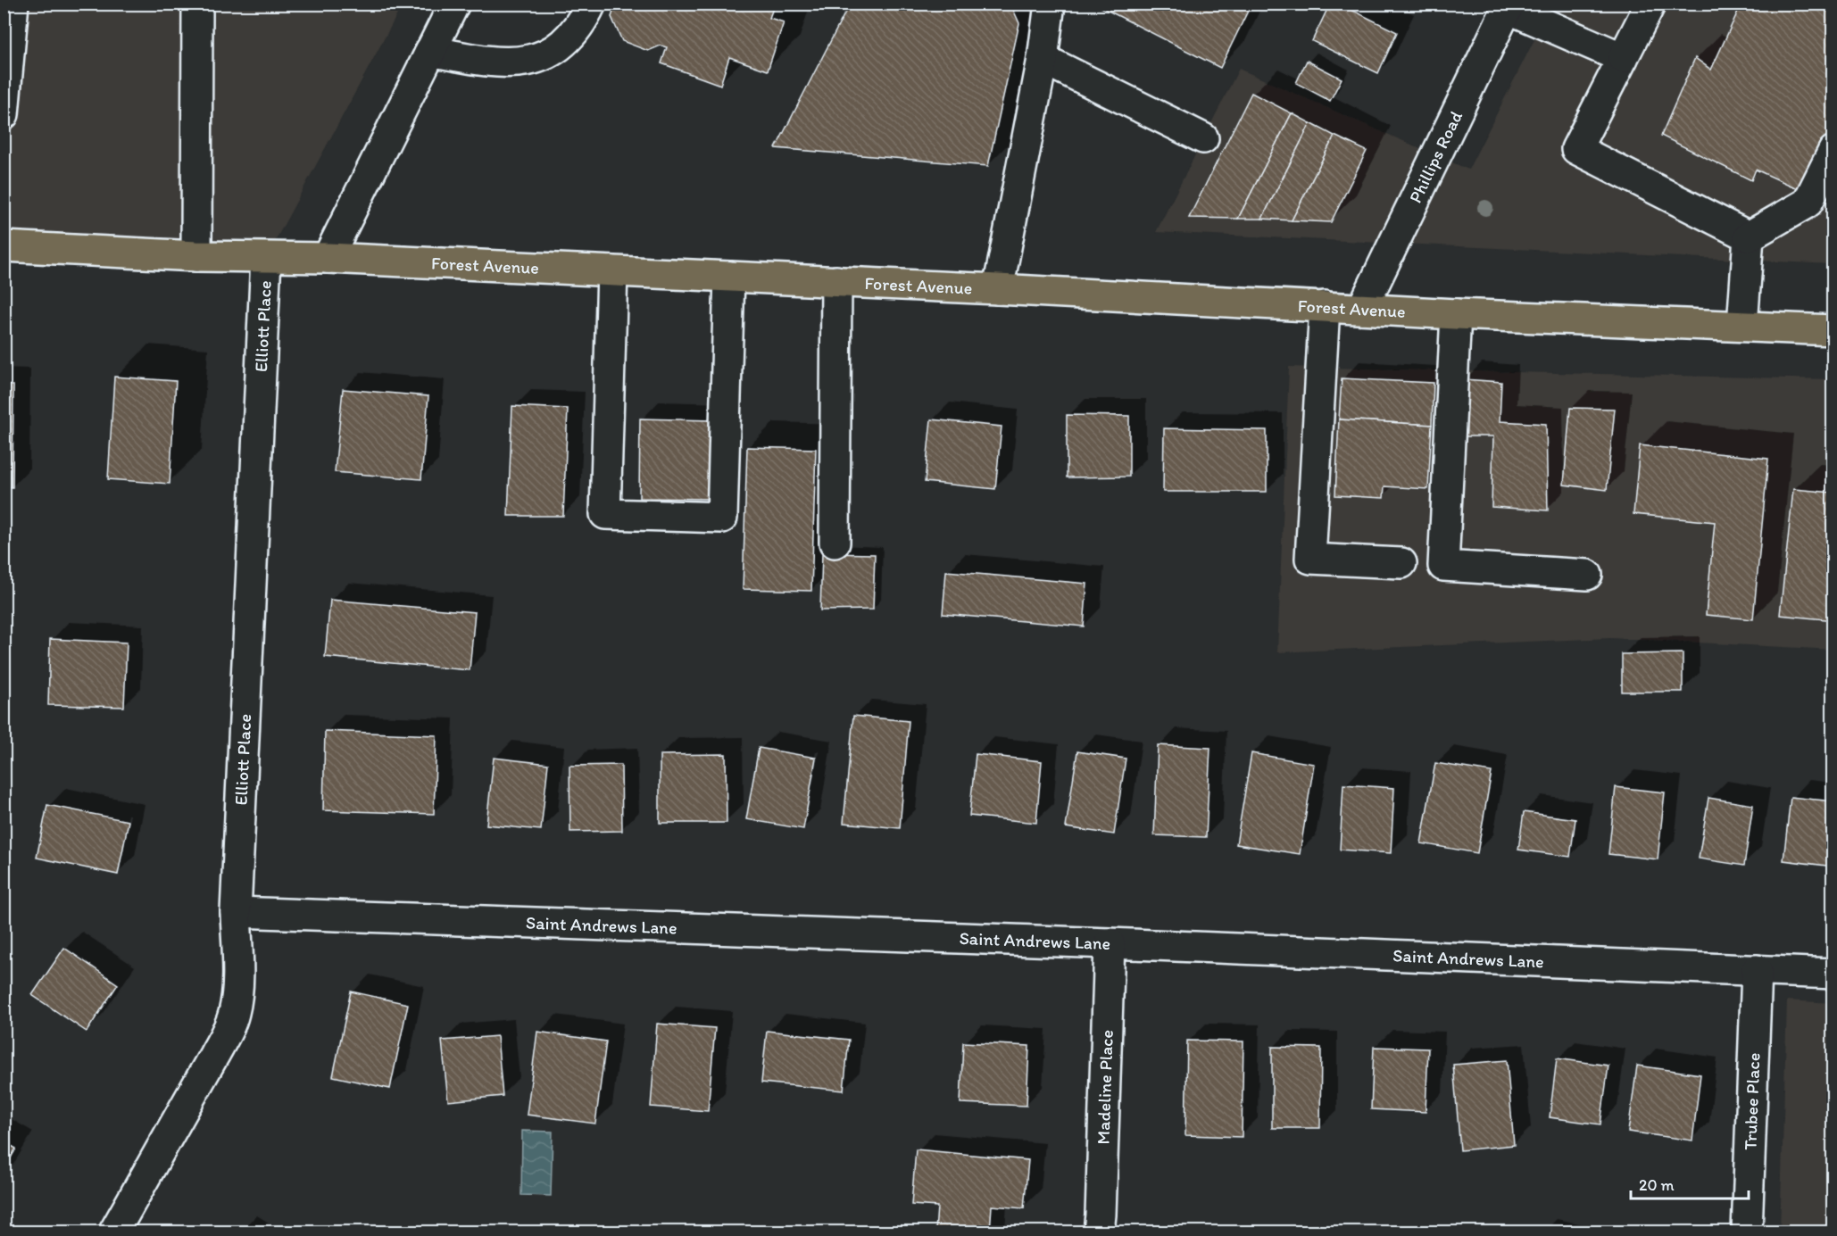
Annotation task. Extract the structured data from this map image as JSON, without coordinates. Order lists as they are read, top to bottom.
{
  "streets": {
    "main road": ["Forest Avenue"],
    "street": [
      "Phillips Road",
      "Elliott Place",
      "Saint Andrews Lane",
      "Madeline Place",
      "Trubee Place"
    ]
  },
  "crossings": [
    ["Phillips Road", "Forest Avenue"],
    ["Forest Avenue", "Elliott Place"],
    ["Elliott Place", "Saint Andrews Lane"],
    ["Saint Andrews Lane", "Madeline Place"],
    ["Saint Andrews Lane", "Trubee Place"]
  ],
  "scale_bar": "20 m"
}
